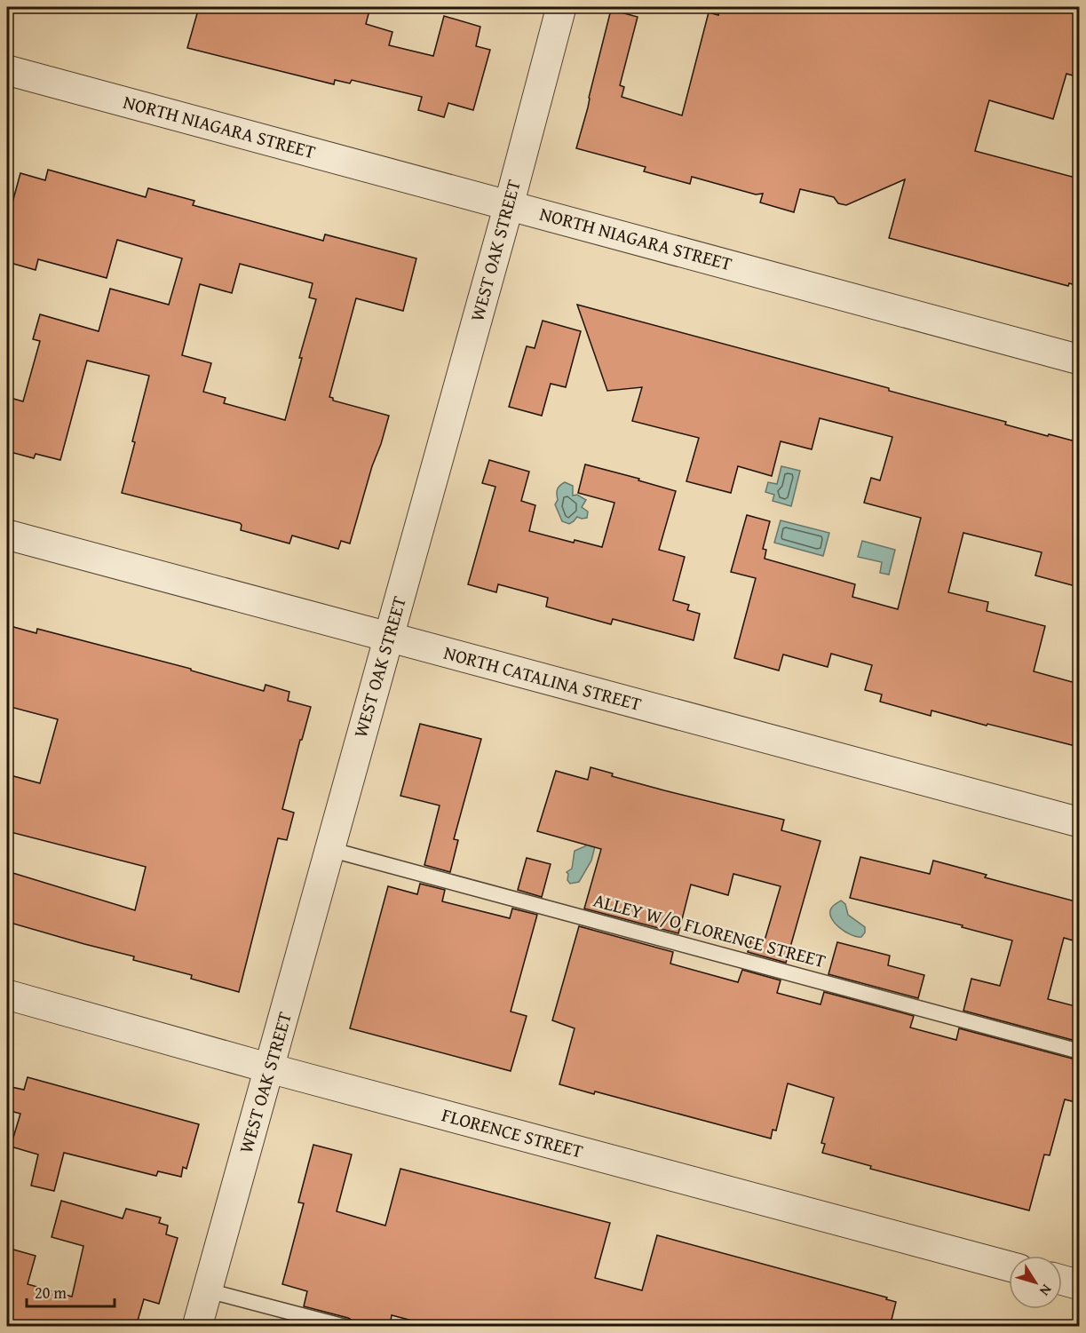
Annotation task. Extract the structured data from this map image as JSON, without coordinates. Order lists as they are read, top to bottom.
{
  "streets": {
    "street": [
      "NORTH NIAGARA STREET",
      "WEST OAK STREET",
      "NORTH CATALINA STREET",
      "FLORENCE STREET"
    ],
    "lane": ["ALLEY W/O FLORENCE STREET"]
  },
  "crossings": [
    ["NORTH NIAGARA STREET", "WEST OAK STREET"],
    ["WEST OAK STREET", "NORTH CATALINA STREET"],
    ["WEST OAK STREET", "ALLEY W/O FLORENCE STREET"],
    ["WEST OAK STREET", "FLORENCE STREET"]
  ],
  "scale_bar": "20 m",
  "north": "bottom right"
}
